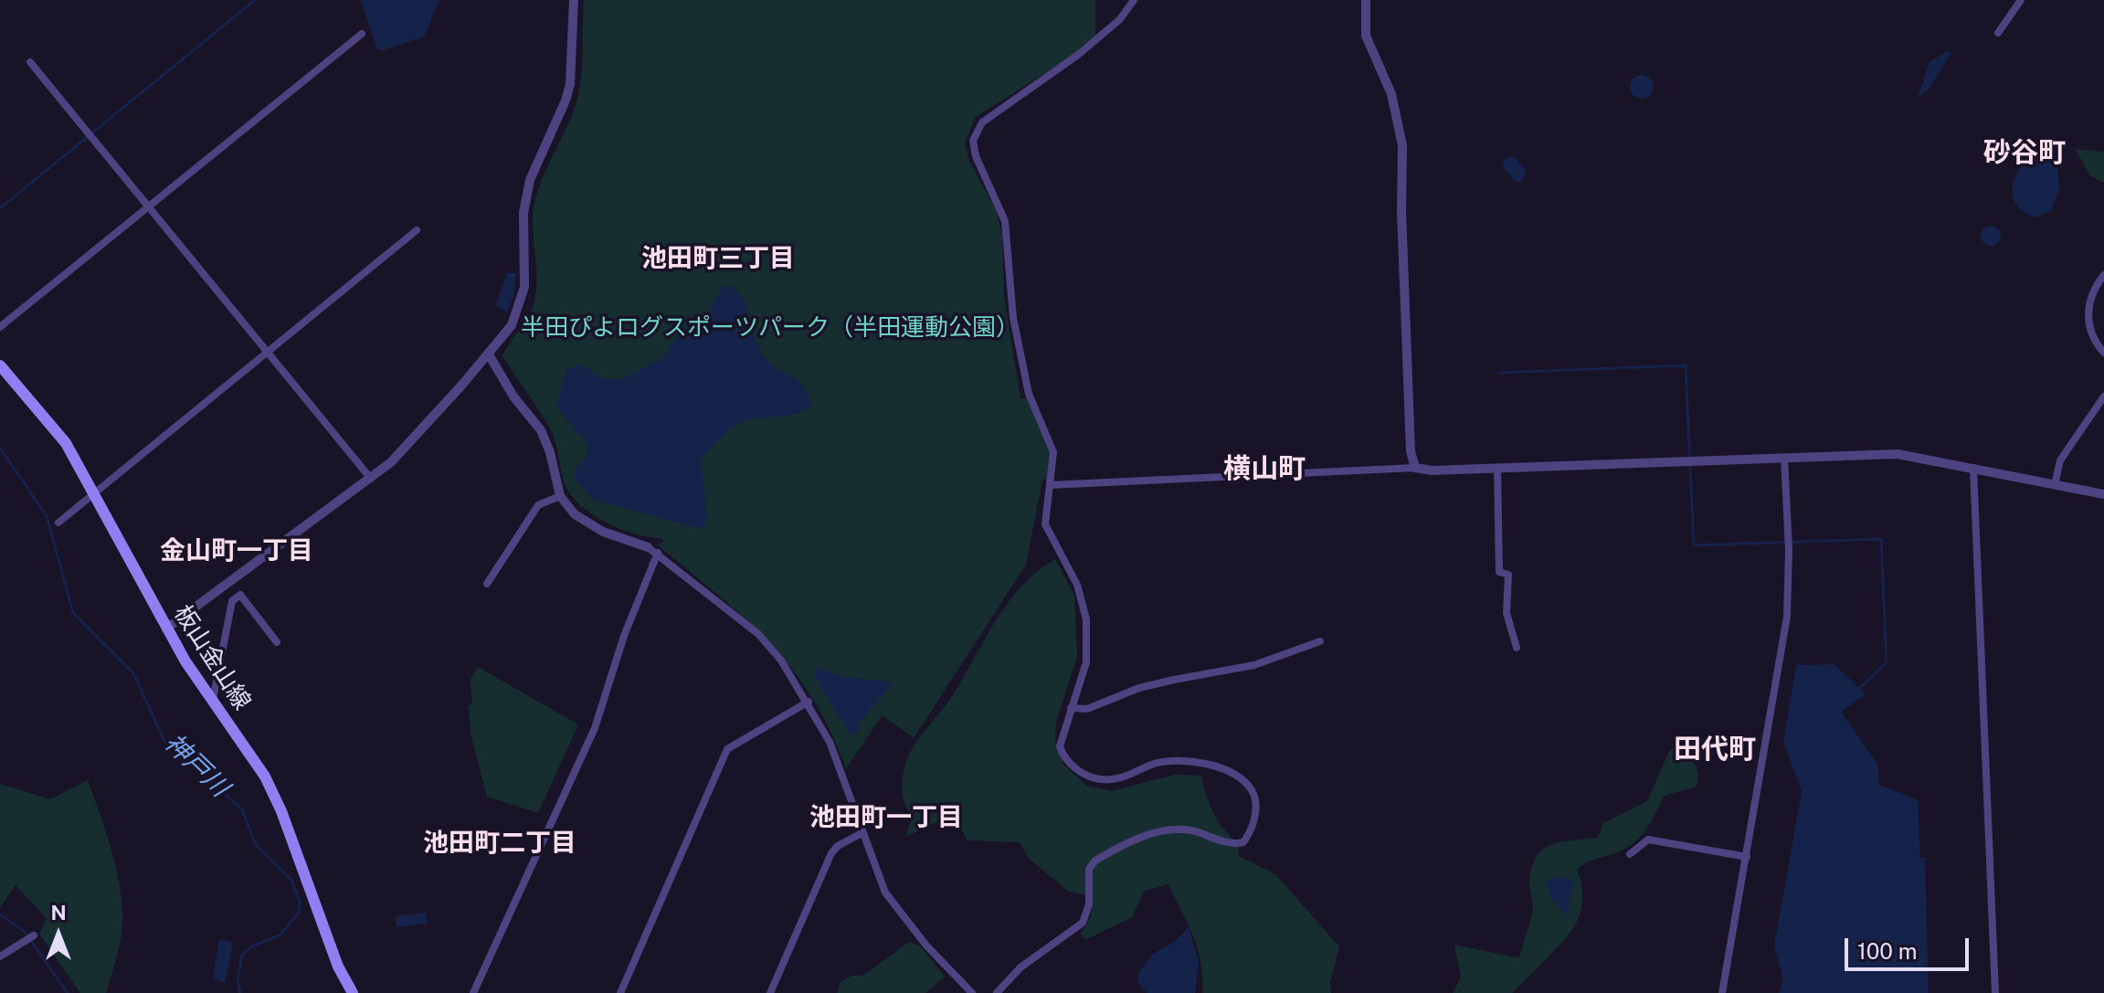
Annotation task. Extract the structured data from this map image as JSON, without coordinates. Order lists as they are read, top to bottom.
{
  "streets": {
    "main road": ["板山金山線"]
  },
  "districts": [
    "砂谷町",
    "池田町三丁目",
    "横山町",
    "金山町一丁目",
    "田代町",
    "池田町一丁目",
    "池田町二丁目"
  ],
  "water": ["神戸川"],
  "parks": ["半田ぴよログスポーツパーク（半田運動公園）"],
  "scale_bar": "100 m",
  "north": "top"
}
